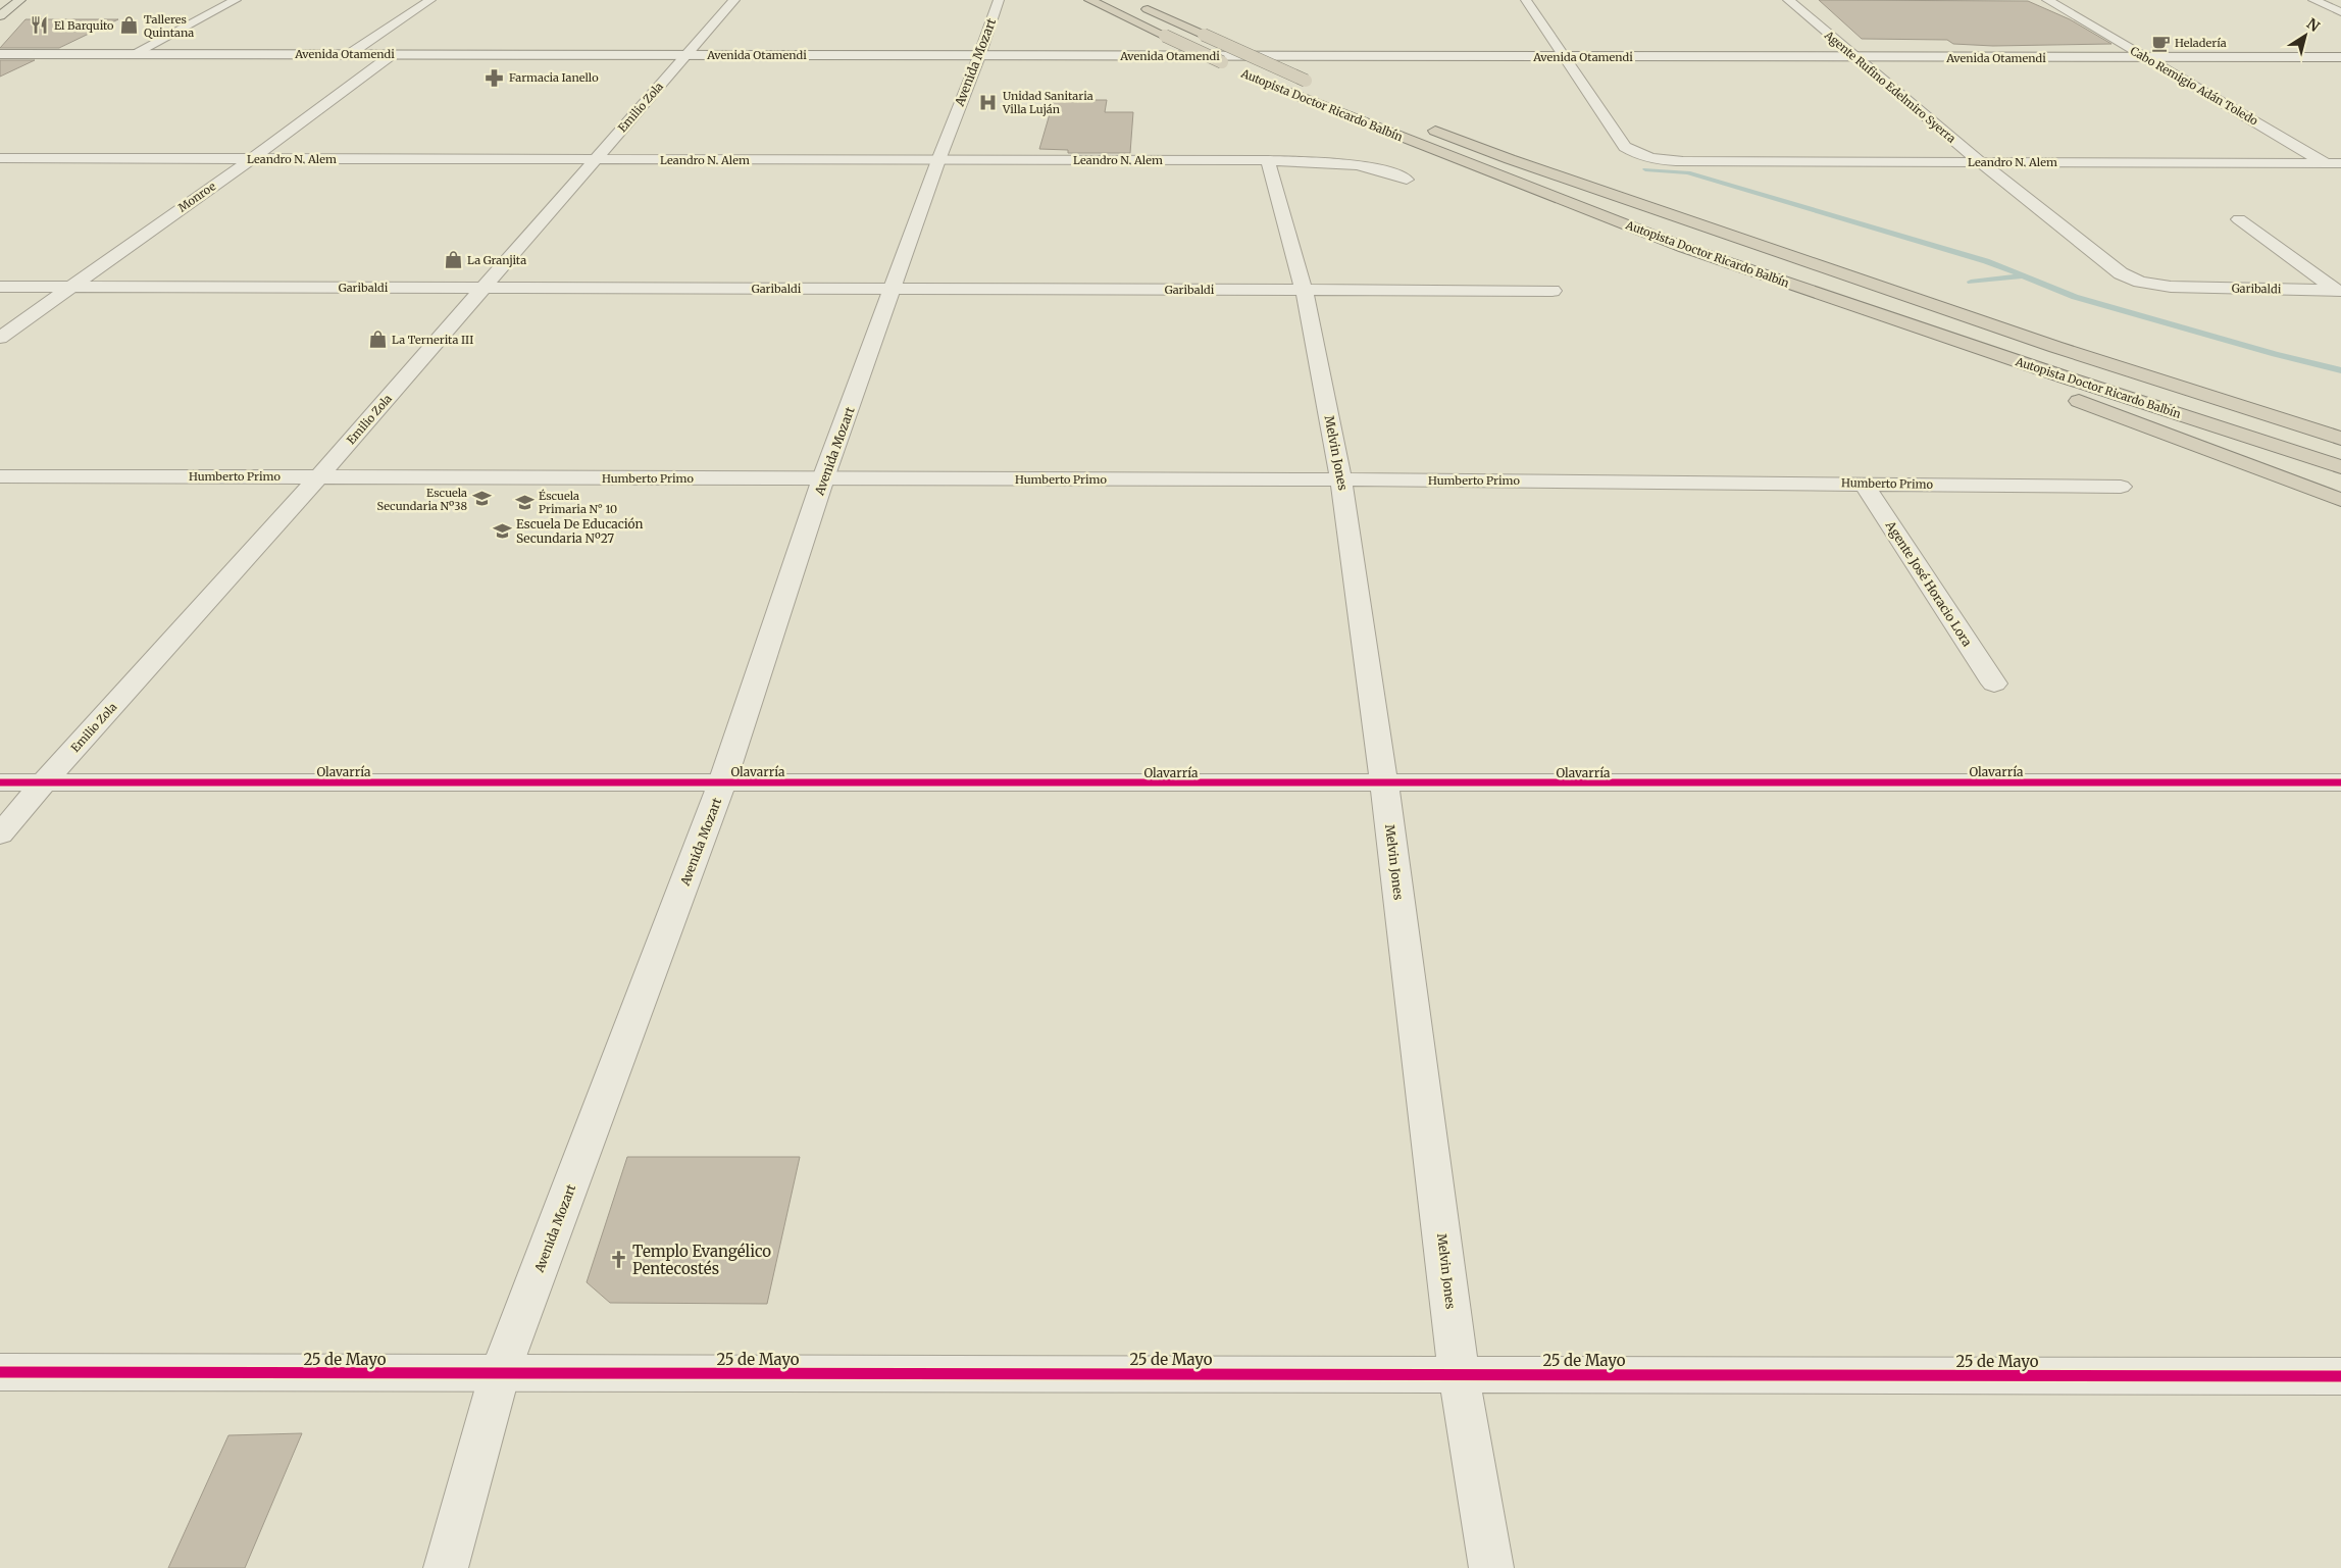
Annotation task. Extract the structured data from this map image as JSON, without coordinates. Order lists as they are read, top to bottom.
{
  "streets": {
    "highway": ["Autopista Doctor Ricardo Balbín"],
    "street": [
      "Avenida Otamendi",
      "Avenida Mozart",
      "Cabo Remigio Adán Toledo",
      "Agente Rufino Edelmiro Syerra",
      "Emilio Zola",
      "Leandro N. Alem",
      "Monroe",
      "Garibaldi",
      "Melvin Jones",
      "Humberto Primo",
      "Agente José Horacio Lora",
      "Olavarría",
      "25 de Mayo"
    ]
  },
  "crossings": [
    ["Avenida Otamendi", "Avenida Mozart"],
    ["Avenida Otamendi", "Cabo Remigio Adán Toledo"],
    ["Avenida Otamendi", "Agente Rufino Edelmiro Syerra"],
    ["Avenida Otamendi", "Emilio Zola"],
    ["Avenida Otamendi", "Leandro N. Alem"],
    ["Avenida Otamendi", "Monroe"],
    ["Avenida Mozart", "Leandro N. Alem"],
    ["Avenida Mozart", "Garibaldi"],
    ["Avenida Mozart", "Humberto Primo"],
    ["Avenida Mozart", "Olavarría"],
    ["Avenida Mozart", "25 de Mayo"],
    ["Cabo Remigio Adán Toledo", "Leandro N. Alem"],
    ["Agente Rufino Edelmiro Syerra", "Leandro N. Alem"],
    ["Agente Rufino Edelmiro Syerra", "Garibaldi"],
    ["Emilio Zola", "Leandro N. Alem"],
    ["Emilio Zola", "Garibaldi"],
    ["Emilio Zola", "Humberto Primo"],
    ["Emilio Zola", "Olavarría"],
    ["Leandro N. Alem", "Monroe"],
    ["Leandro N. Alem", "Melvin Jones"],
    ["Monroe", "Garibaldi"],
    ["Garibaldi", "Melvin Jones"],
    ["Melvin Jones", "Humberto Primo"],
    ["Melvin Jones", "Olavarría"],
    ["Melvin Jones", "25 de Mayo"],
    ["Humberto Primo", "Agente José Horacio Lora"]
  ],
  "places": {
    "restaurant": ["El Barquito"],
    "shop": ["Talleres Quintana", "La Granjita", "La Ternerita III"],
    "cafe": ["Heladería"],
    "pharmacy": ["Farmacia Ianello"],
    "hospital": ["Unidad Sanitaria Villa Luján"],
    "school or university": ["Escuela Secundaria Nº38", "Éscuela Primaria N° 10", "Escuela De Educación Secundaria Nº27"],
    "church": ["Templo Evangélico Pentecostés"]
  },
  "north": "top right"
}
